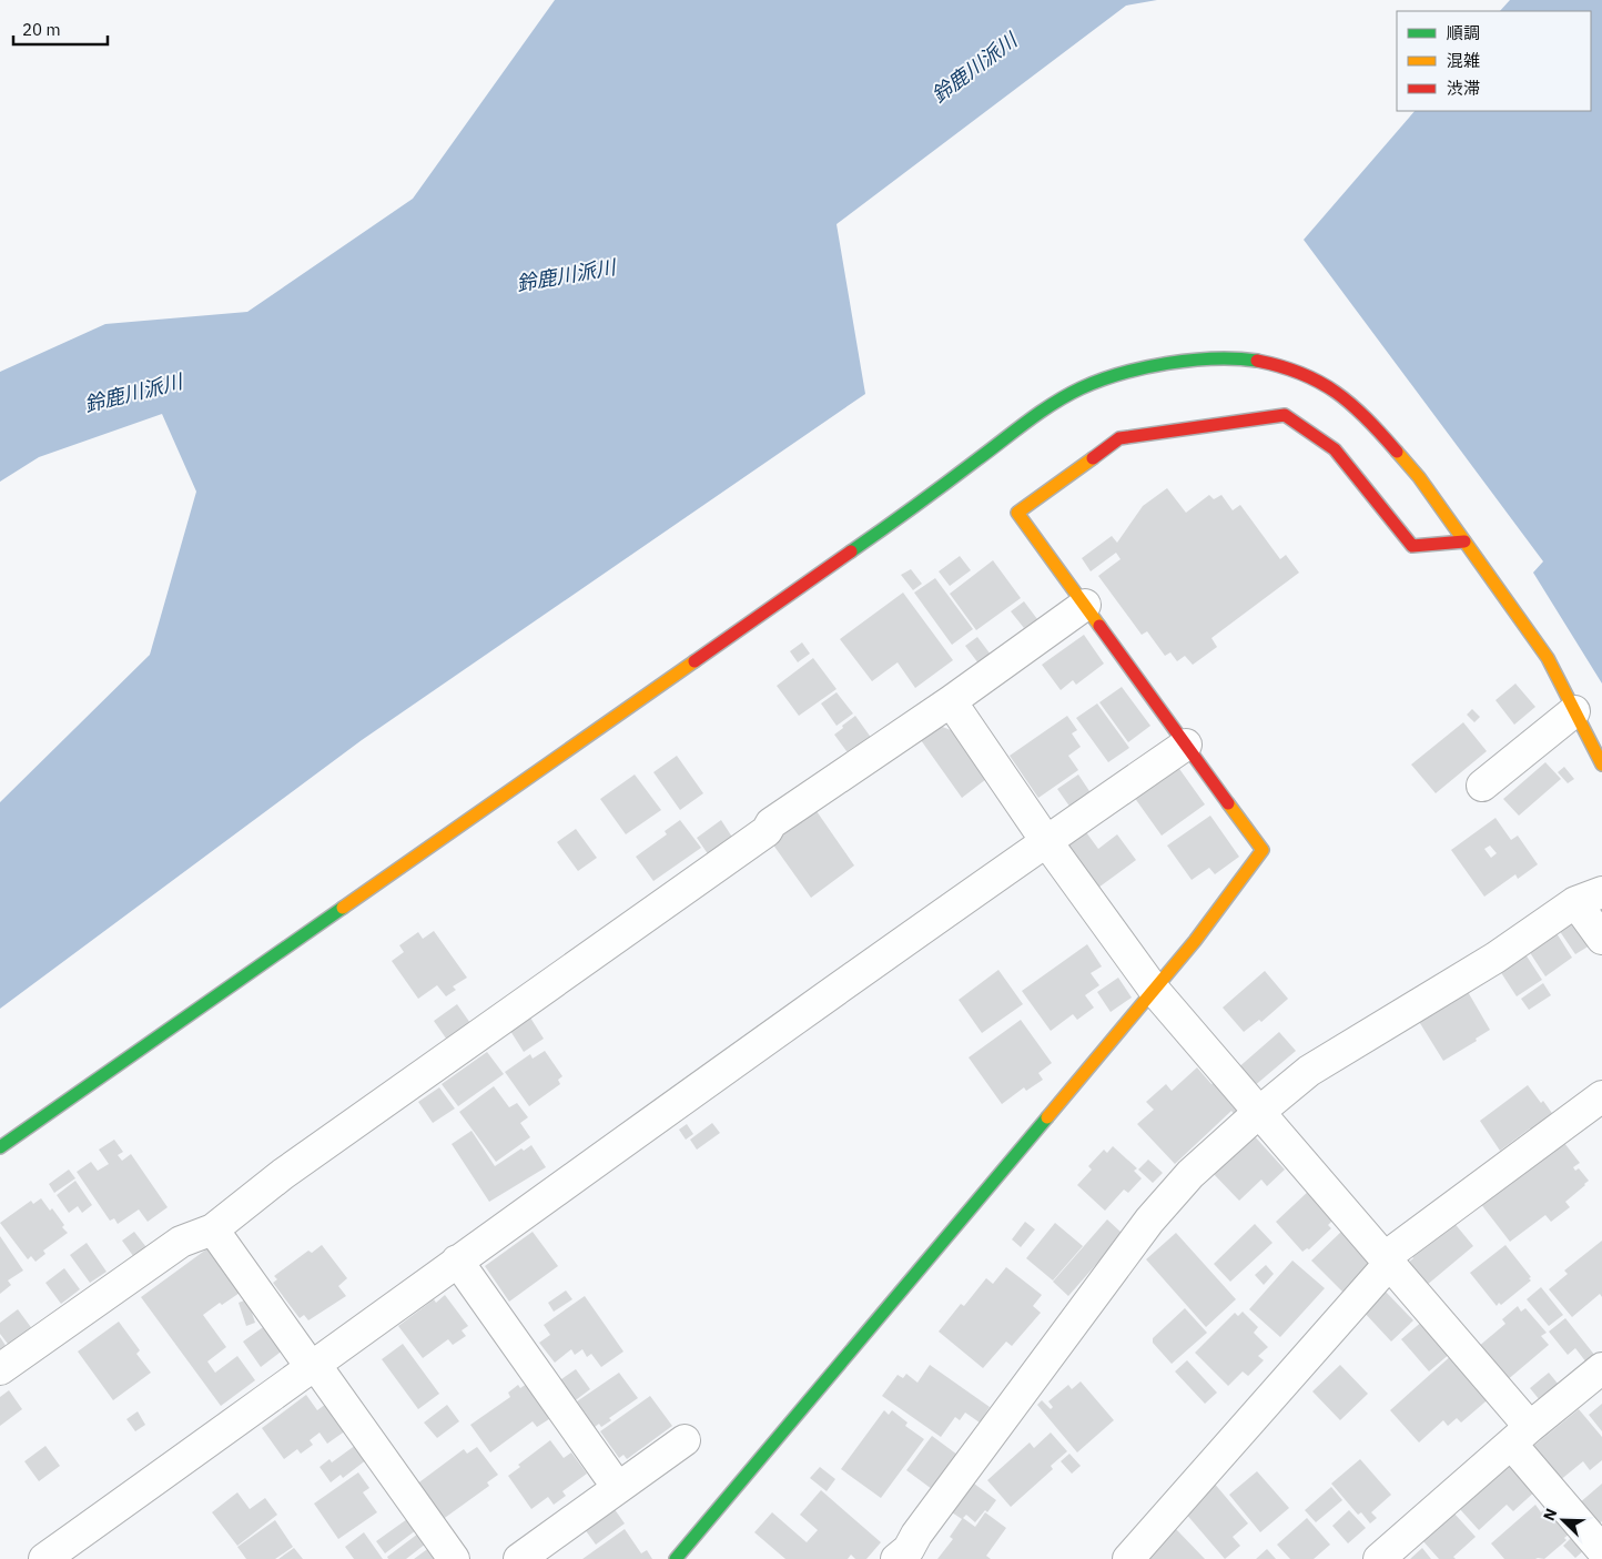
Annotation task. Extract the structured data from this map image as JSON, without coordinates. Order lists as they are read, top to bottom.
{
  "water": ["鈴鹿川派川"],
  "legend": ["順調", "混雑", "渋滞"],
  "scale_bar": "20 m",
  "north": "top left"
}
